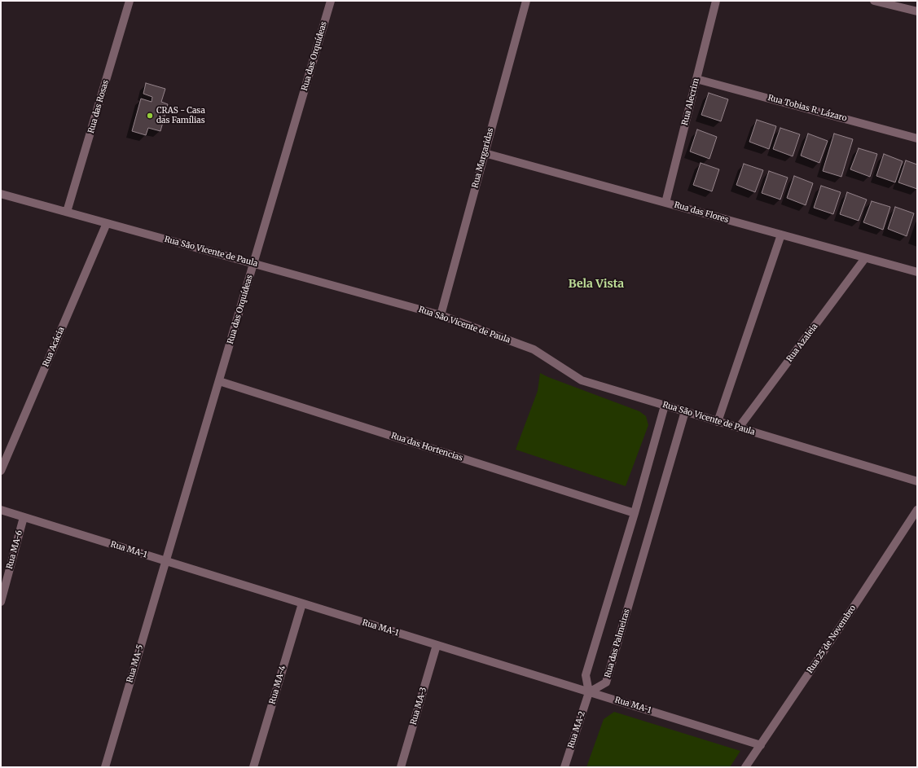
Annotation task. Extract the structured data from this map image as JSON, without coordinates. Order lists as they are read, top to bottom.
{
  "streets": {
    "street": [
      "Rua das Orquídeas",
      "Rua Alecrim",
      "Rua das Rosas",
      "Rua Tobias R. Lázaro",
      "Rua Margaridas",
      "Rua das Flores",
      "Rua São Vicente de Paula",
      "Rua Azaleia",
      "Rua Acácia",
      "Rua das Hortencias",
      "Rua MA-6",
      "Rua MA-1",
      "Rua 25 de Novembro",
      "Rua das Palmeiras",
      "Rua MA-5",
      "Rua MA-4",
      "Rua MA-3",
      "Rua MA-2"
    ]
  },
  "crossings": [
    ["Rua das Orquídeas", "Rua São Vicente de Paula"],
    ["Rua das Orquídeas", "Rua das Hortencias"],
    ["Rua das Orquídeas", "Rua MA-1"],
    ["Rua das Orquídeas", "Rua MA-5"],
    ["Rua Alecrim", "Rua Tobias R. Lázaro"],
    ["Rua Alecrim", "Rua das Flores"],
    ["Rua das Rosas", "Rua São Vicente de Paula"],
    ["Rua Margaridas", "Rua das Flores"],
    ["Rua Margaridas", "Rua São Vicente de Paula"],
    ["Rua das Flores", "Rua Azaleia"],
    ["Rua São Vicente de Paula", "Rua Azaleia"],
    ["Rua São Vicente de Paula", "Rua Acácia"],
    ["Rua São Vicente de Paula", "Rua das Palmeiras"],
    ["Rua MA-6", "Rua MA-1"],
    ["Rua MA-1", "Rua 25 de Novembro"],
    ["Rua MA-1", "Rua das Palmeiras"],
    ["Rua MA-1", "Rua MA-5"],
    ["Rua MA-1", "Rua MA-4"],
    ["Rua MA-1", "Rua MA-3"],
    ["Rua MA-1", "Rua MA-2"],
    ["Rua das Palmeiras", "Rua MA-2"]
  ],
  "districts": ["Bela Vista"],
  "places": ["CRAS - Casa das Famílias"]
}
